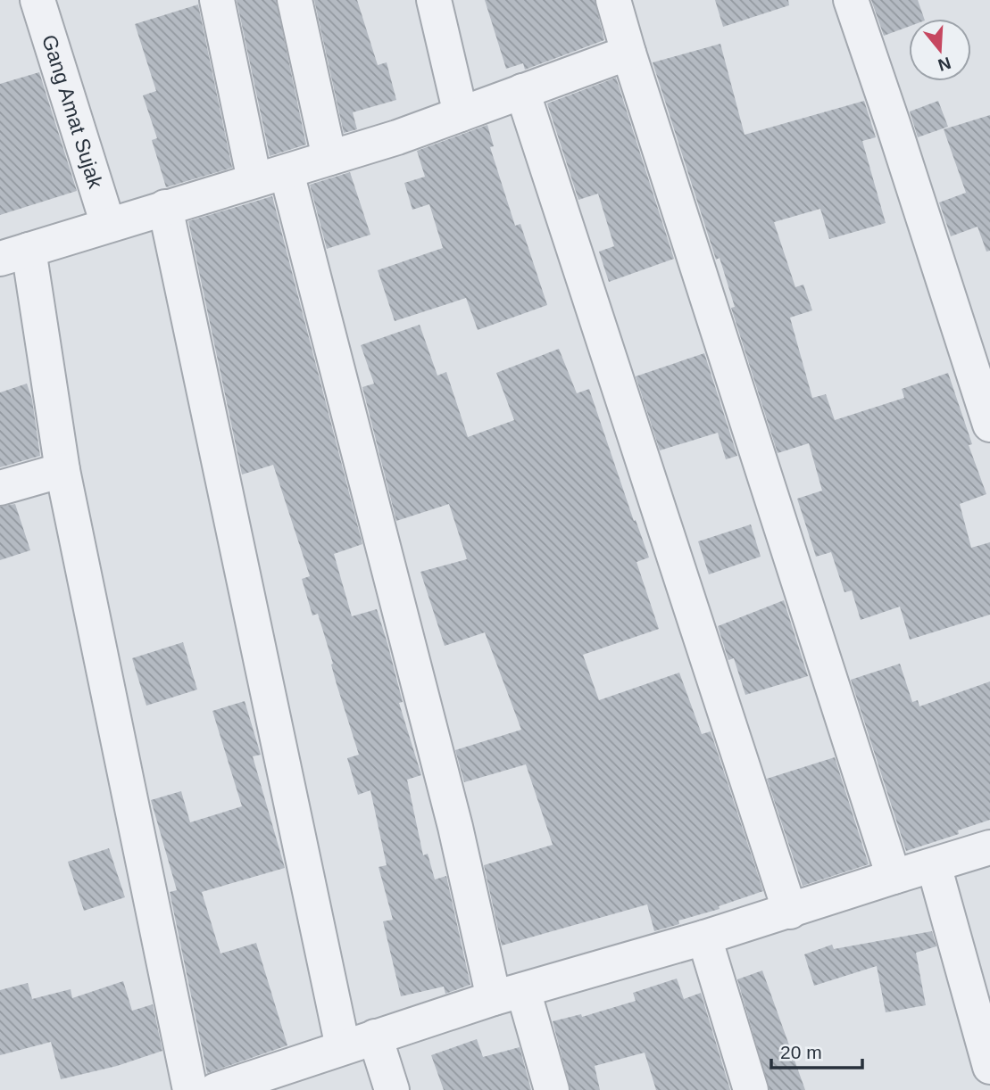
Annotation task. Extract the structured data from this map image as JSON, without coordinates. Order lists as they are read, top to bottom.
{
  "streets": {
    "street": ["Gang Amat Sujak"]
  },
  "scale_bar": "20 m",
  "north": "bottom"
}
